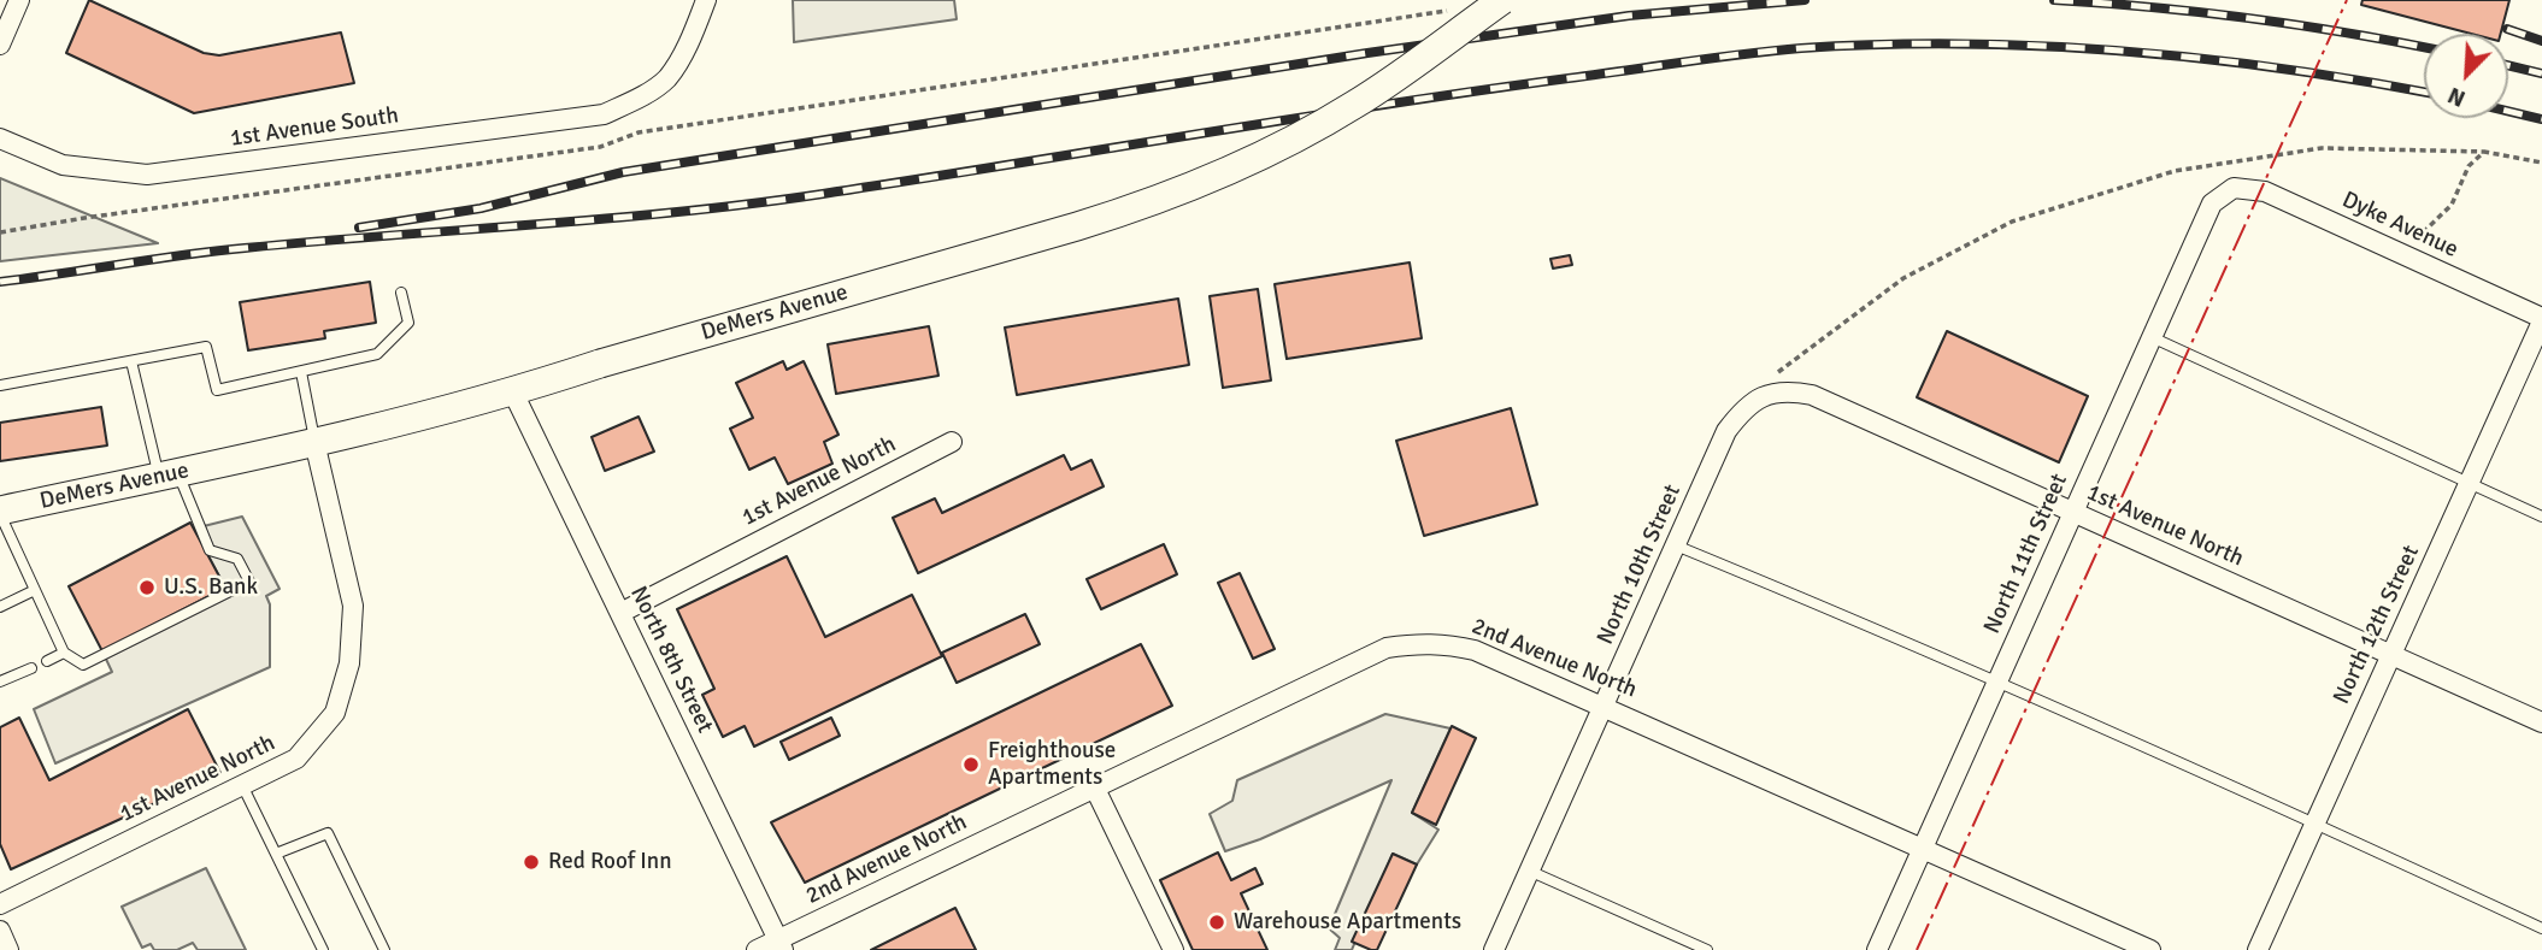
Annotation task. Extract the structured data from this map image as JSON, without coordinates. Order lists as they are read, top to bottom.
{
  "streets": {
    "main road": ["DeMers Avenue"],
    "street": [
      "1st Avenue South",
      "Dyke Avenue",
      "1st Avenue North",
      "North 11th Street",
      "North 10th Street",
      "North 12th Street",
      "2nd Avenue North",
      "North 8th Street"
    ]
  },
  "crossings": [
    ["Dyke Avenue", "North 11th Street"],
    ["Dyke Avenue", "North 12th Street"],
    ["DeMers Avenue", "1st Avenue North"],
    ["DeMers Avenue", "North 8th Street"],
    ["1st Avenue North", "North 11th Street"],
    ["1st Avenue North", "North 10th Street"],
    ["1st Avenue North", "North 12th Street"],
    ["1st Avenue North", "North 8th Street"],
    ["North 11th Street", "2nd Avenue North"],
    ["North 10th Street", "2nd Avenue North"],
    ["2nd Avenue North", "North 8th Street"]
  ],
  "places": [
    "U.S. Bank",
    "Freighthouse Apartments",
    "Red Roof Inn",
    "Warehouse Apartments"
  ],
  "north": "bottom left"
}
